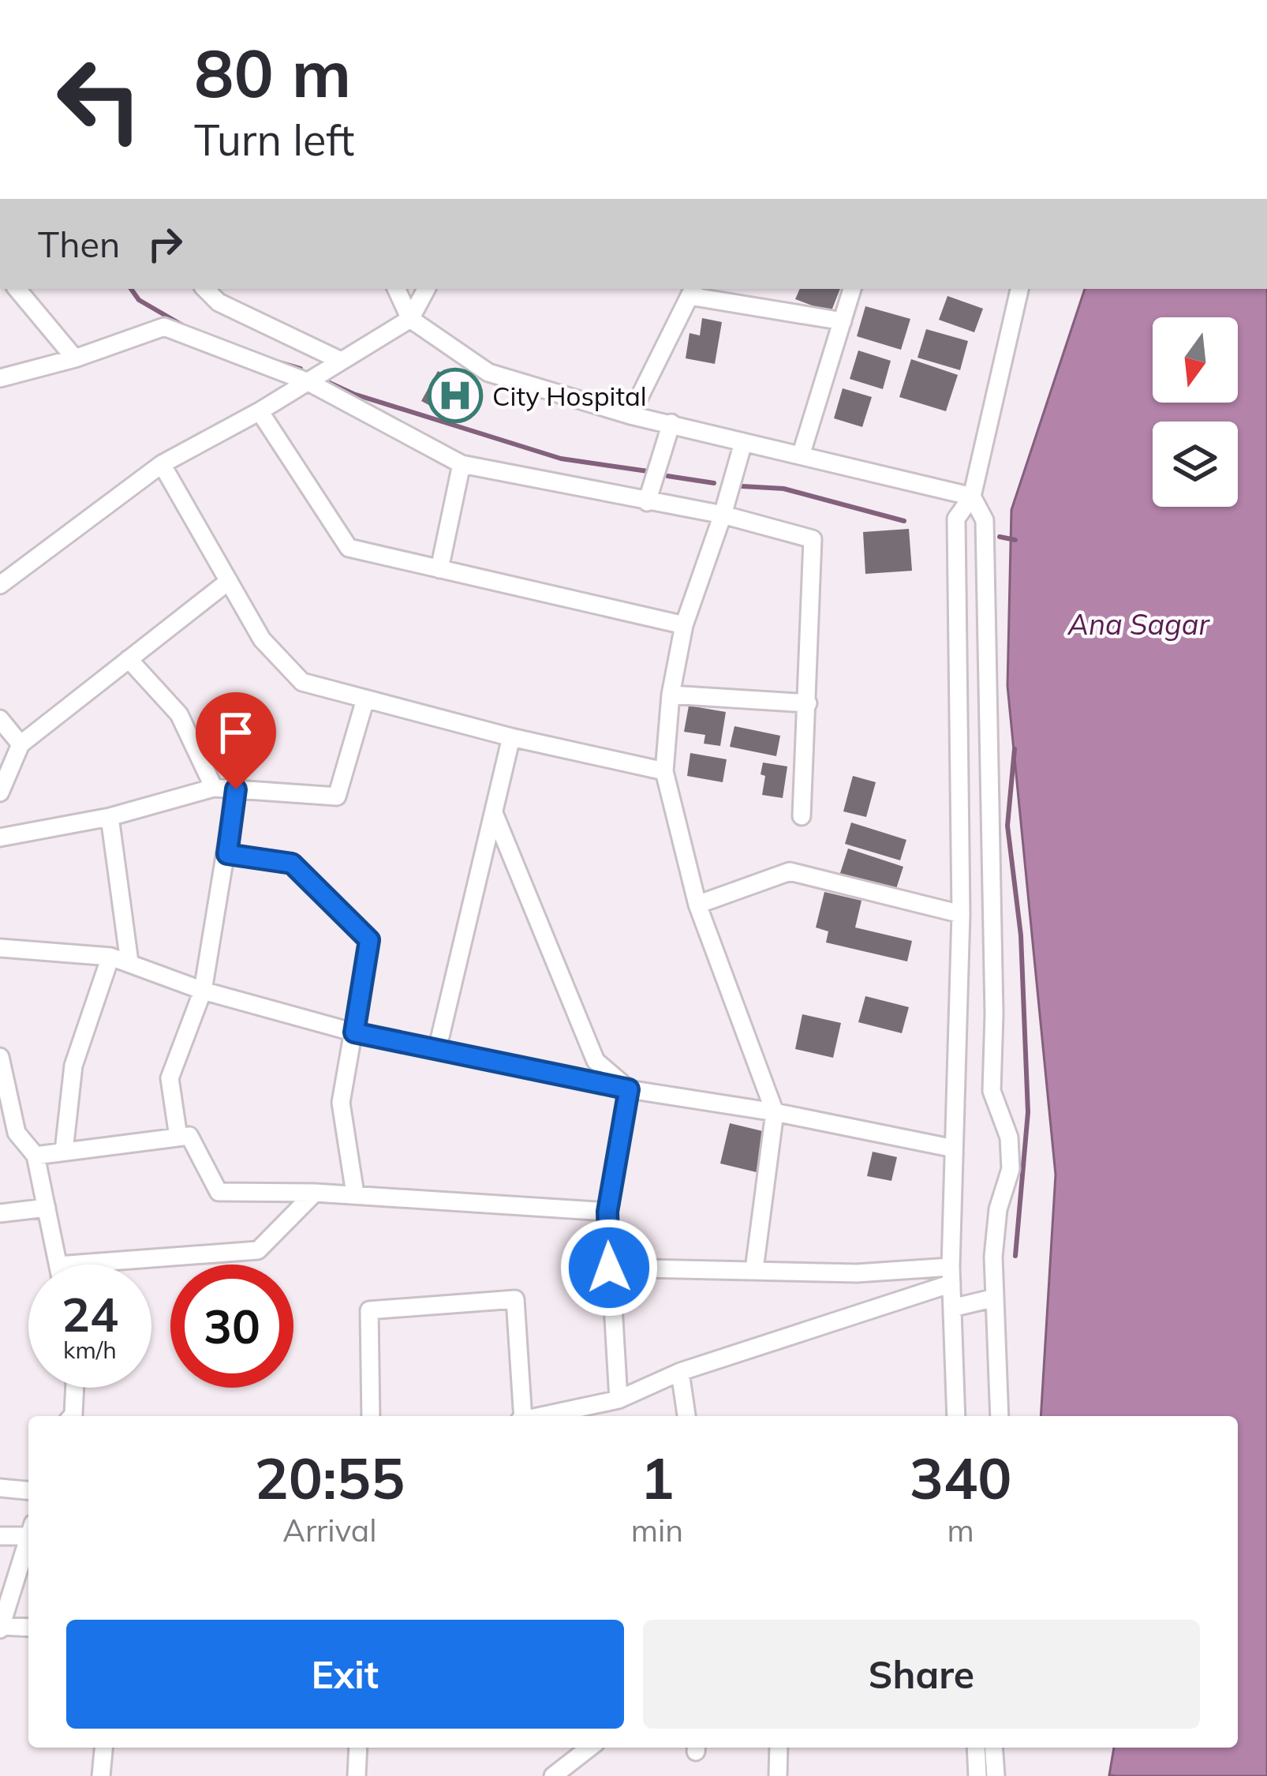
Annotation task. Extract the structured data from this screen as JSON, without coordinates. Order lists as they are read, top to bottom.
{
  "water": ["Ana Sagar"],
  "places": {
    "hospital": ["City Hospital"]
  },
  "north": "bottom",
  "page": {
    "turn": ["80 m", "Turn left"],
    "then": "Then",
    "speed": "24 km/h",
    "limit": "30",
    "eta": [
      "20:55",
      "Arrival",
      "1",
      "min",
      "340",
      "m"
    ],
    "buttons": ["Exit", "Share"]
  }
}
